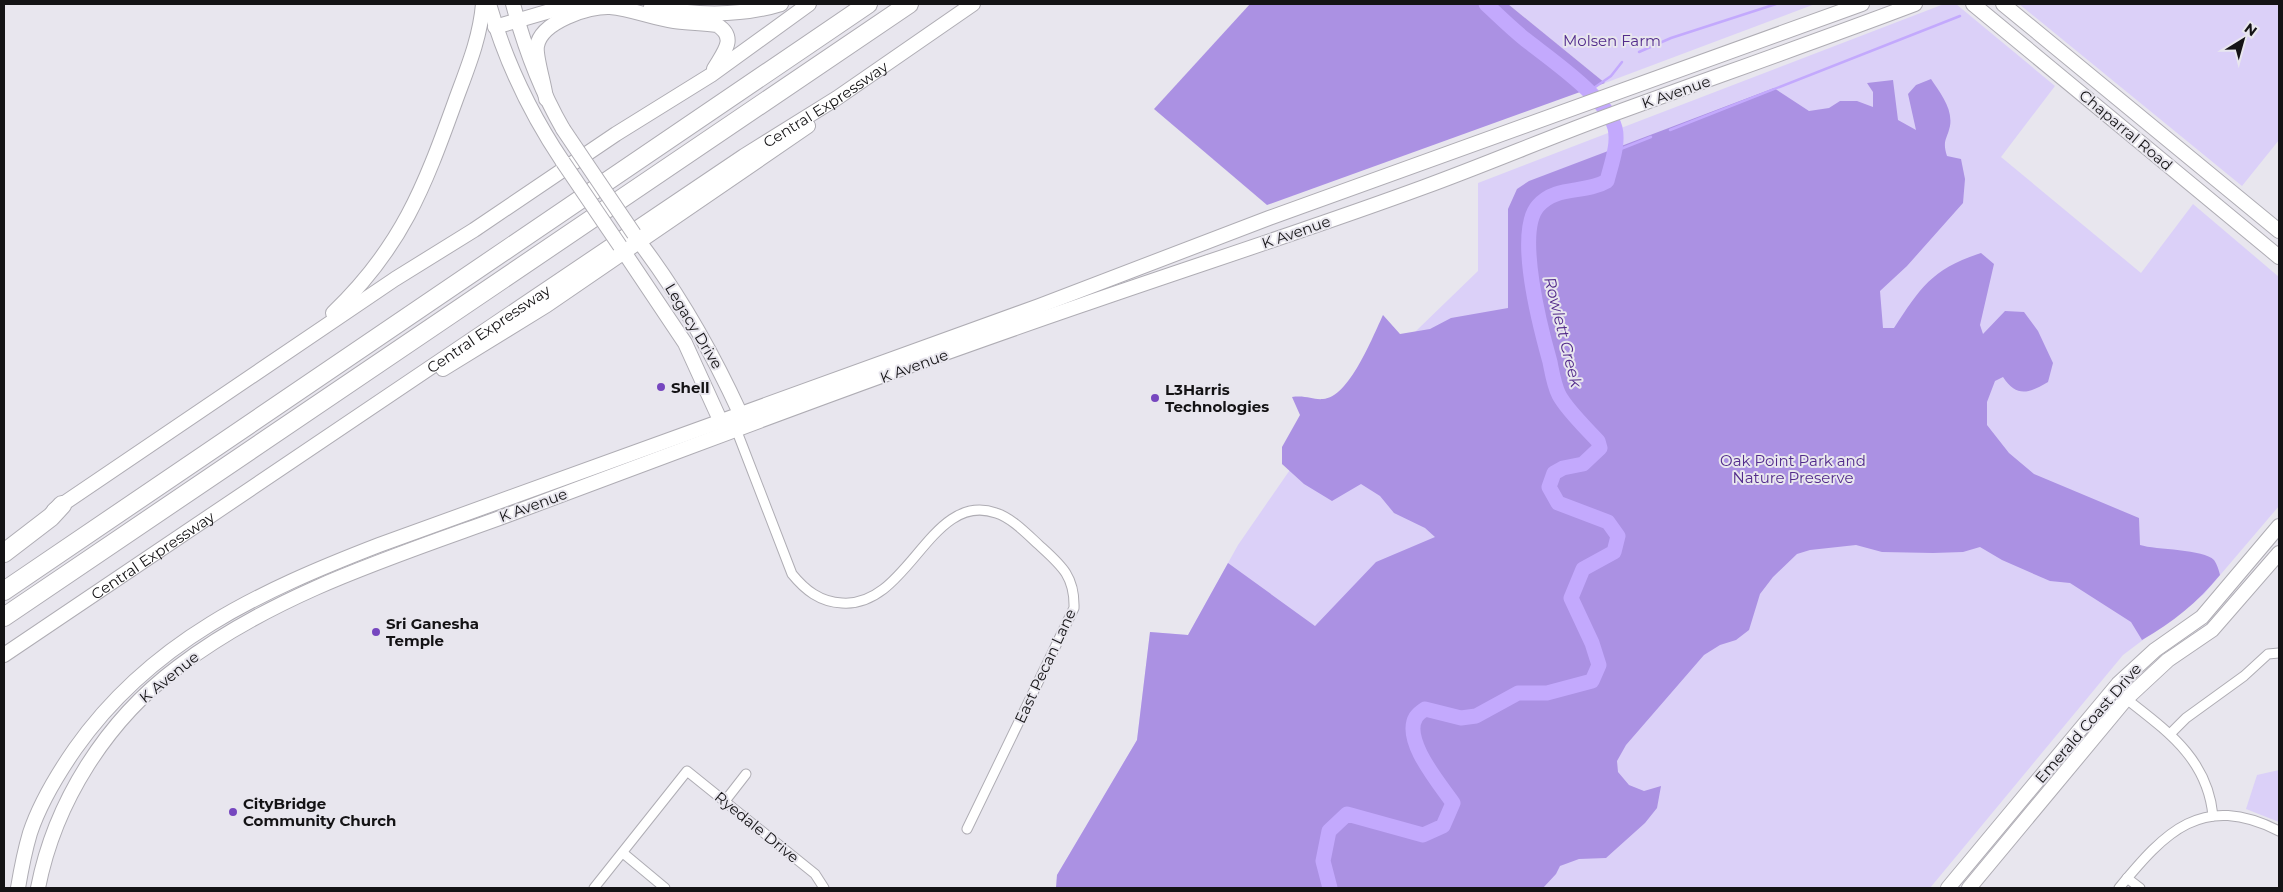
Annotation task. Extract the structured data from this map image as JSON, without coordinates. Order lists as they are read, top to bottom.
{
  "streets": {
    "highway": ["Central Expressway"],
    "main road": [
      "K Avenue",
      "Chaparral Road",
      "Legacy Drive",
      "Emerald Coast Drive"
    ],
    "street": ["East Pecan Lane", "Ryedale Drive"]
  },
  "crossings": [
    ["K Avenue", "Legacy Drive"],
    ["K Avenue", "East Pecan Lane"]
  ],
  "water": ["Rowlett Creek"],
  "parks": ["Molsen Farm", "Oak Point Park and Nature Preserve"],
  "places": [
    "Shell",
    "L3Harris Technologies",
    "Sri Ganesha Temple",
    "CityBridge Community Church"
  ],
  "north": "top right"
}
